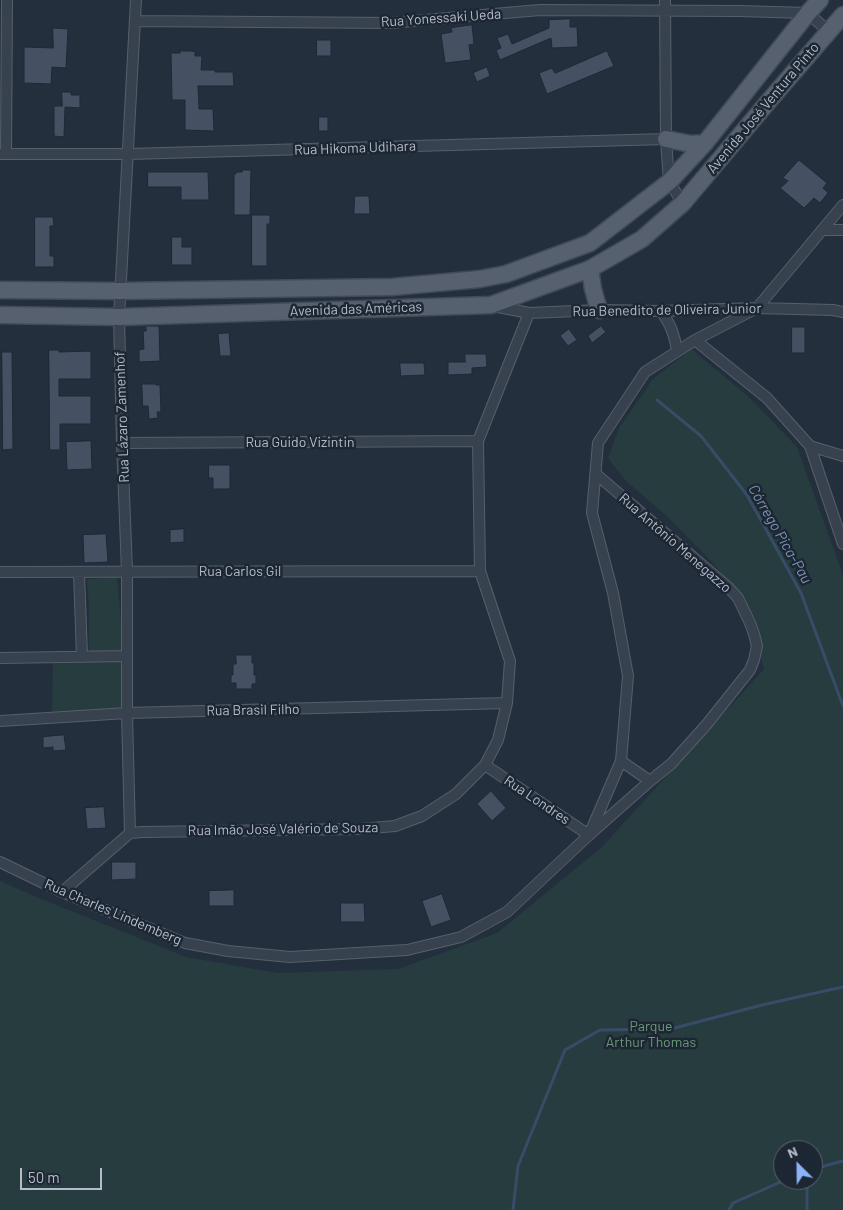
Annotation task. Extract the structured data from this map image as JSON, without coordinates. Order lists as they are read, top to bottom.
{
  "streets": {
    "main road": ["Avenida José Ventura Pinto", "Avenida das Américas"],
    "street": [
      "Rua Yonessaki Ueda",
      "Rua Hikoma Udihara",
      "Rua Benedito de Oliveira Junior",
      "Rua Lázaro Zamenhof",
      "Rua Guido Vizintin",
      "Rua Antônio Menegazzo",
      "Rua Carlos Gil",
      "Rua Brasil Filho",
      "Rua Londres",
      "Rua Imão José Valério de Souza",
      "Rua Charles Lindemberg"
    ]
  },
  "crossings": [
    ["Rua Yonessaki Ueda", "Avenida José Ventura Pinto"],
    ["Rua Yonessaki Ueda", "Rua Lázaro Zamenhof"],
    ["Avenida José Ventura Pinto", "Avenida das Américas"],
    ["Rua Hikoma Udihara", "Rua Lázaro Zamenhof"],
    ["Avenida das Américas", "Rua Benedito de Oliveira Junior"],
    ["Avenida das Américas", "Rua Lázaro Zamenhof"],
    ["Rua Benedito de Oliveira Junior", "Rua Imão José Valério de Souza"],
    ["Rua Benedito de Oliveira Junior", "Rua Charles Lindemberg"],
    ["Rua Lázaro Zamenhof", "Rua Guido Vizintin"],
    ["Rua Lázaro Zamenhof", "Rua Carlos Gil"],
    ["Rua Lázaro Zamenhof", "Rua Brasil Filho"],
    ["Rua Lázaro Zamenhof", "Rua Imão José Valério de Souza"],
    ["Rua Guido Vizintin", "Rua Imão José Valério de Souza"],
    ["Rua Antônio Menegazzo", "Rua Londres"],
    ["Rua Antônio Menegazzo", "Rua Charles Lindemberg"],
    ["Rua Carlos Gil", "Rua Imão José Valério de Souza"],
    ["Rua Brasil Filho", "Rua Imão José Valério de Souza"],
    ["Rua Londres", "Rua Imão José Valério de Souza"],
    ["Rua Londres", "Rua Charles Lindemberg"]
  ],
  "water": ["Córrego Pica-Pau"],
  "parks": ["Parque Arthur Thomas"],
  "scale_bar": "50 m",
  "north": "top left"
}
